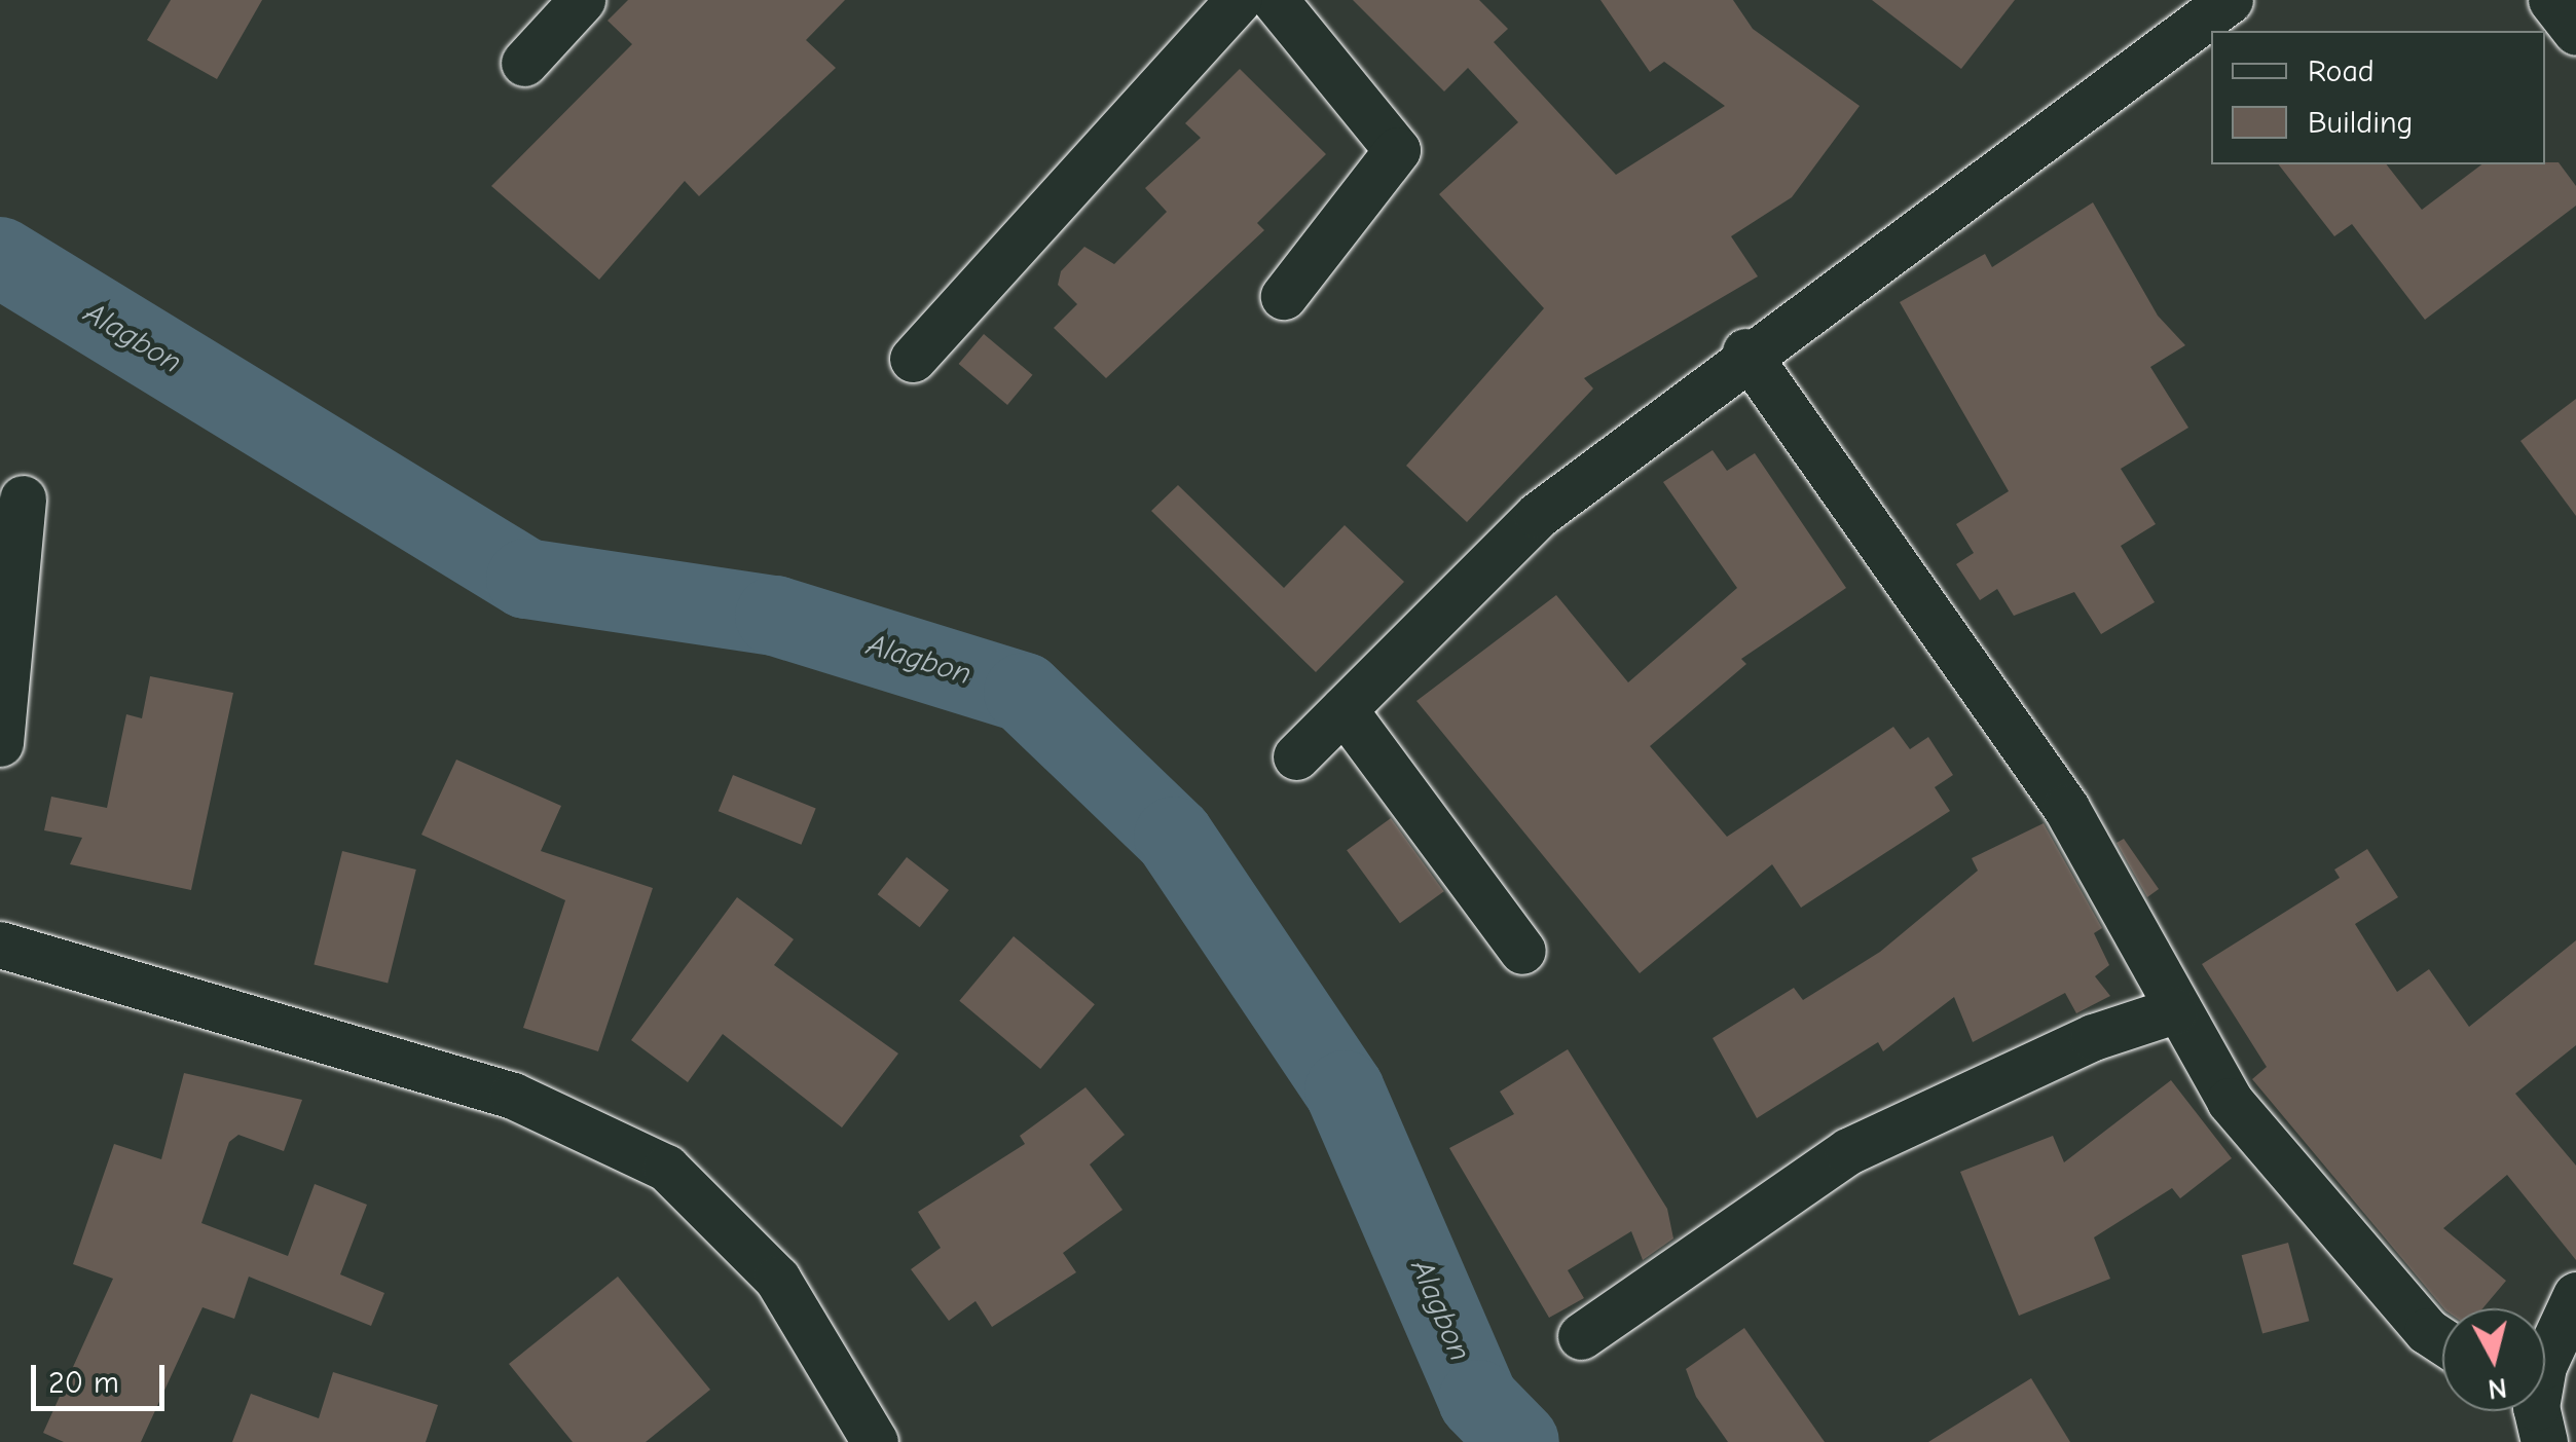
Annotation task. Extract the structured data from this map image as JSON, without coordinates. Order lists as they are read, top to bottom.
{
  "water": ["Alagbon"],
  "legend": ["Road", "Building"],
  "scale_bar": "20 m",
  "north": "bottom"
}
